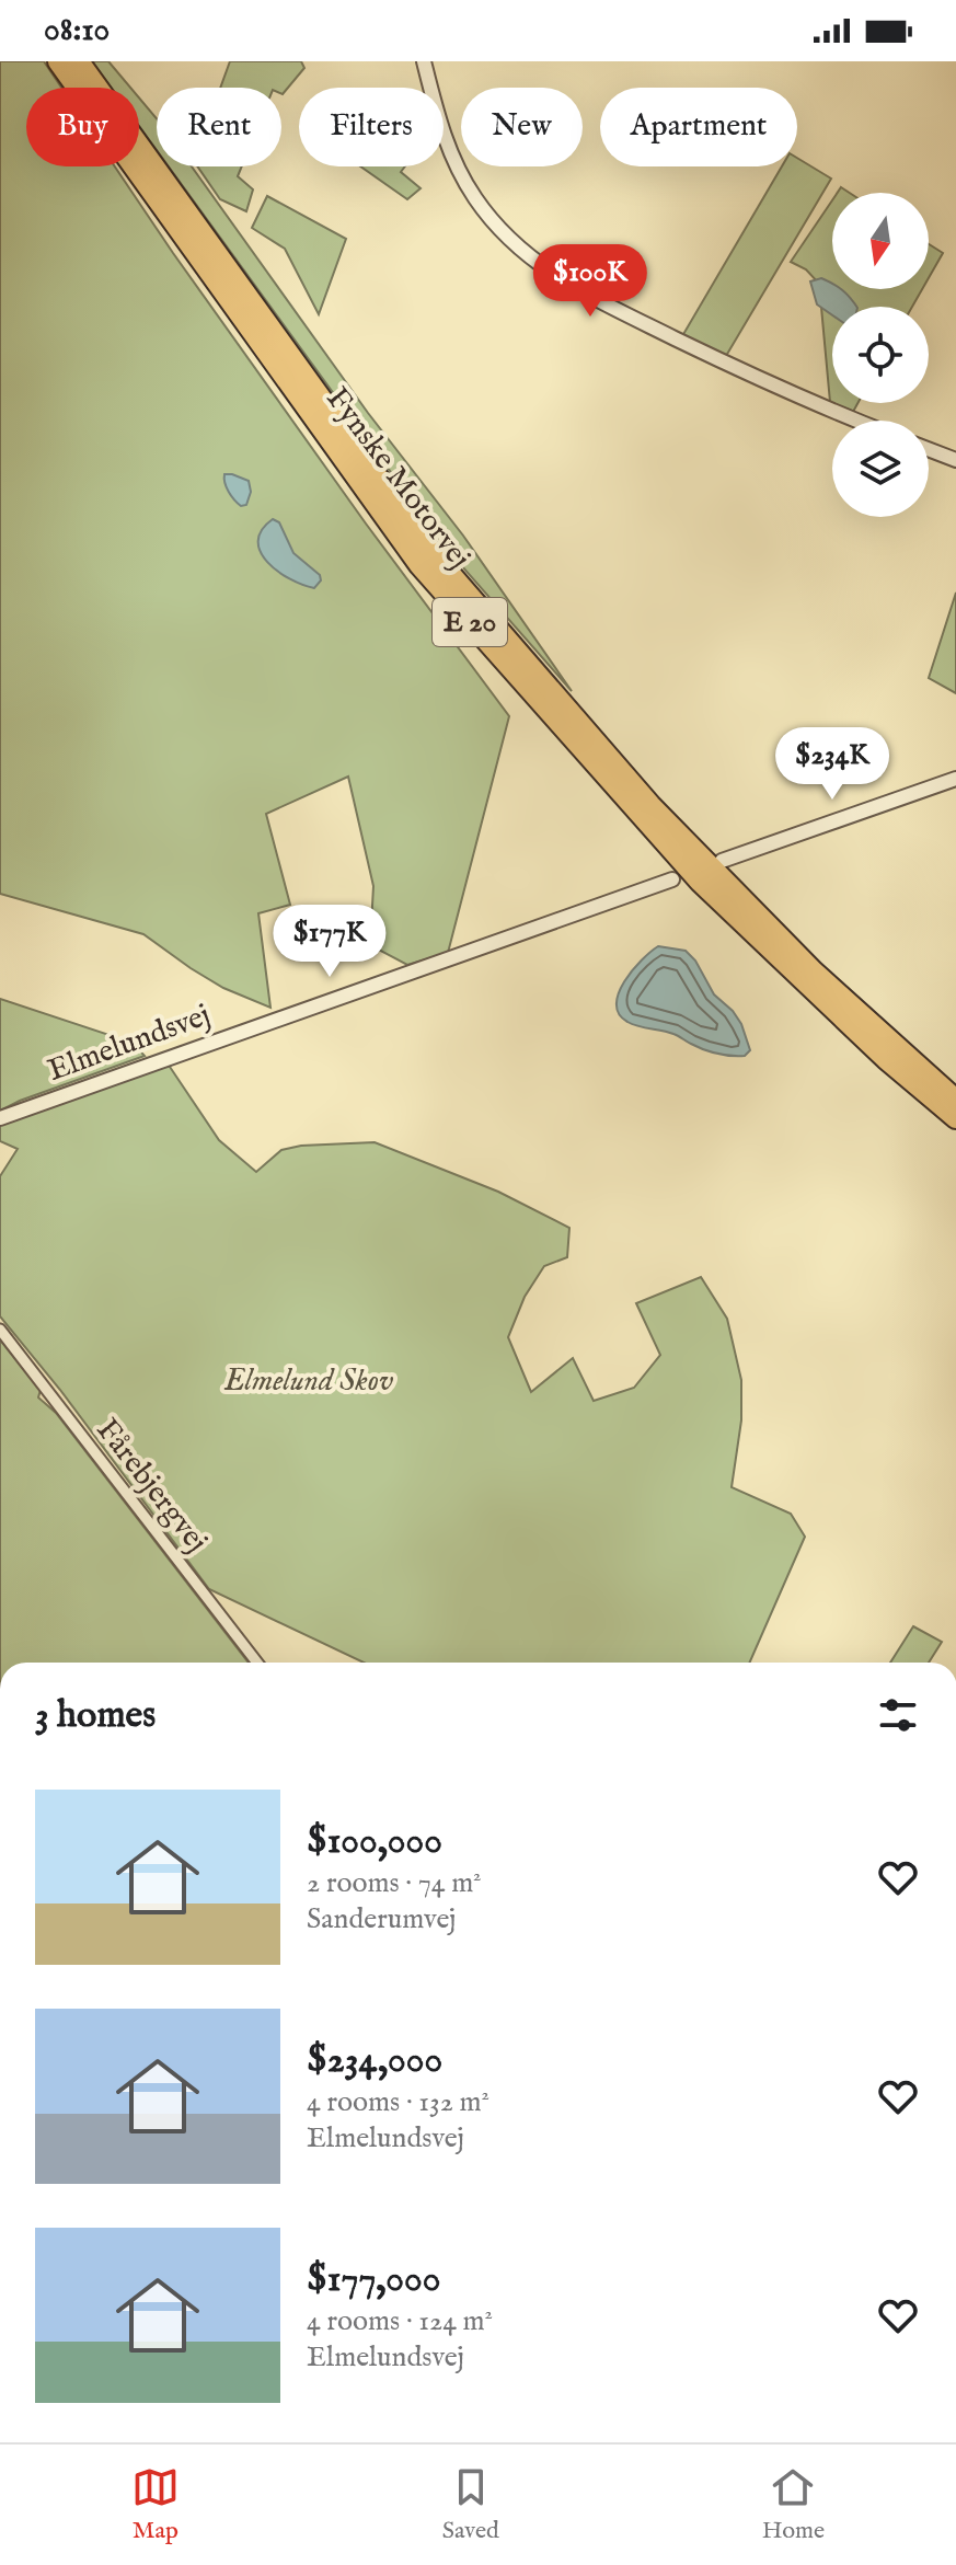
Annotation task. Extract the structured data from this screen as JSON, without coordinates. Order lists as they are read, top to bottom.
{
  "streets": {
    "highway": ["Fynske Motorvej", "E 20"],
    "street": ["Elmelundsvej", "Fårebjergvej"]
  },
  "parks": ["Elmelund Skov"],
  "north": "bottom",
  "page": {
    "status": "08:10",
    "chip": [
      "Buy",
      "Rent",
      "Filters",
      "New",
      "Apartment"
    ],
    "price": ["$100K", "$234K", "$177K"],
    "heading": "3 homes",
    "list": [
      {
        "name": "$100,000",
        "note": "2 rooms · 74 m² · Sanderumvej"
      },
      {
        "name": "$234,000",
        "note": "4 rooms · 132 m² · Elmelundsvej"
      },
      {
        "name": "$177,000",
        "note": "4 rooms · 124 m² · Elmelundsvej"
      }
    ],
    "tabs": ["Map", "Saved", "Home"]
  }
}
